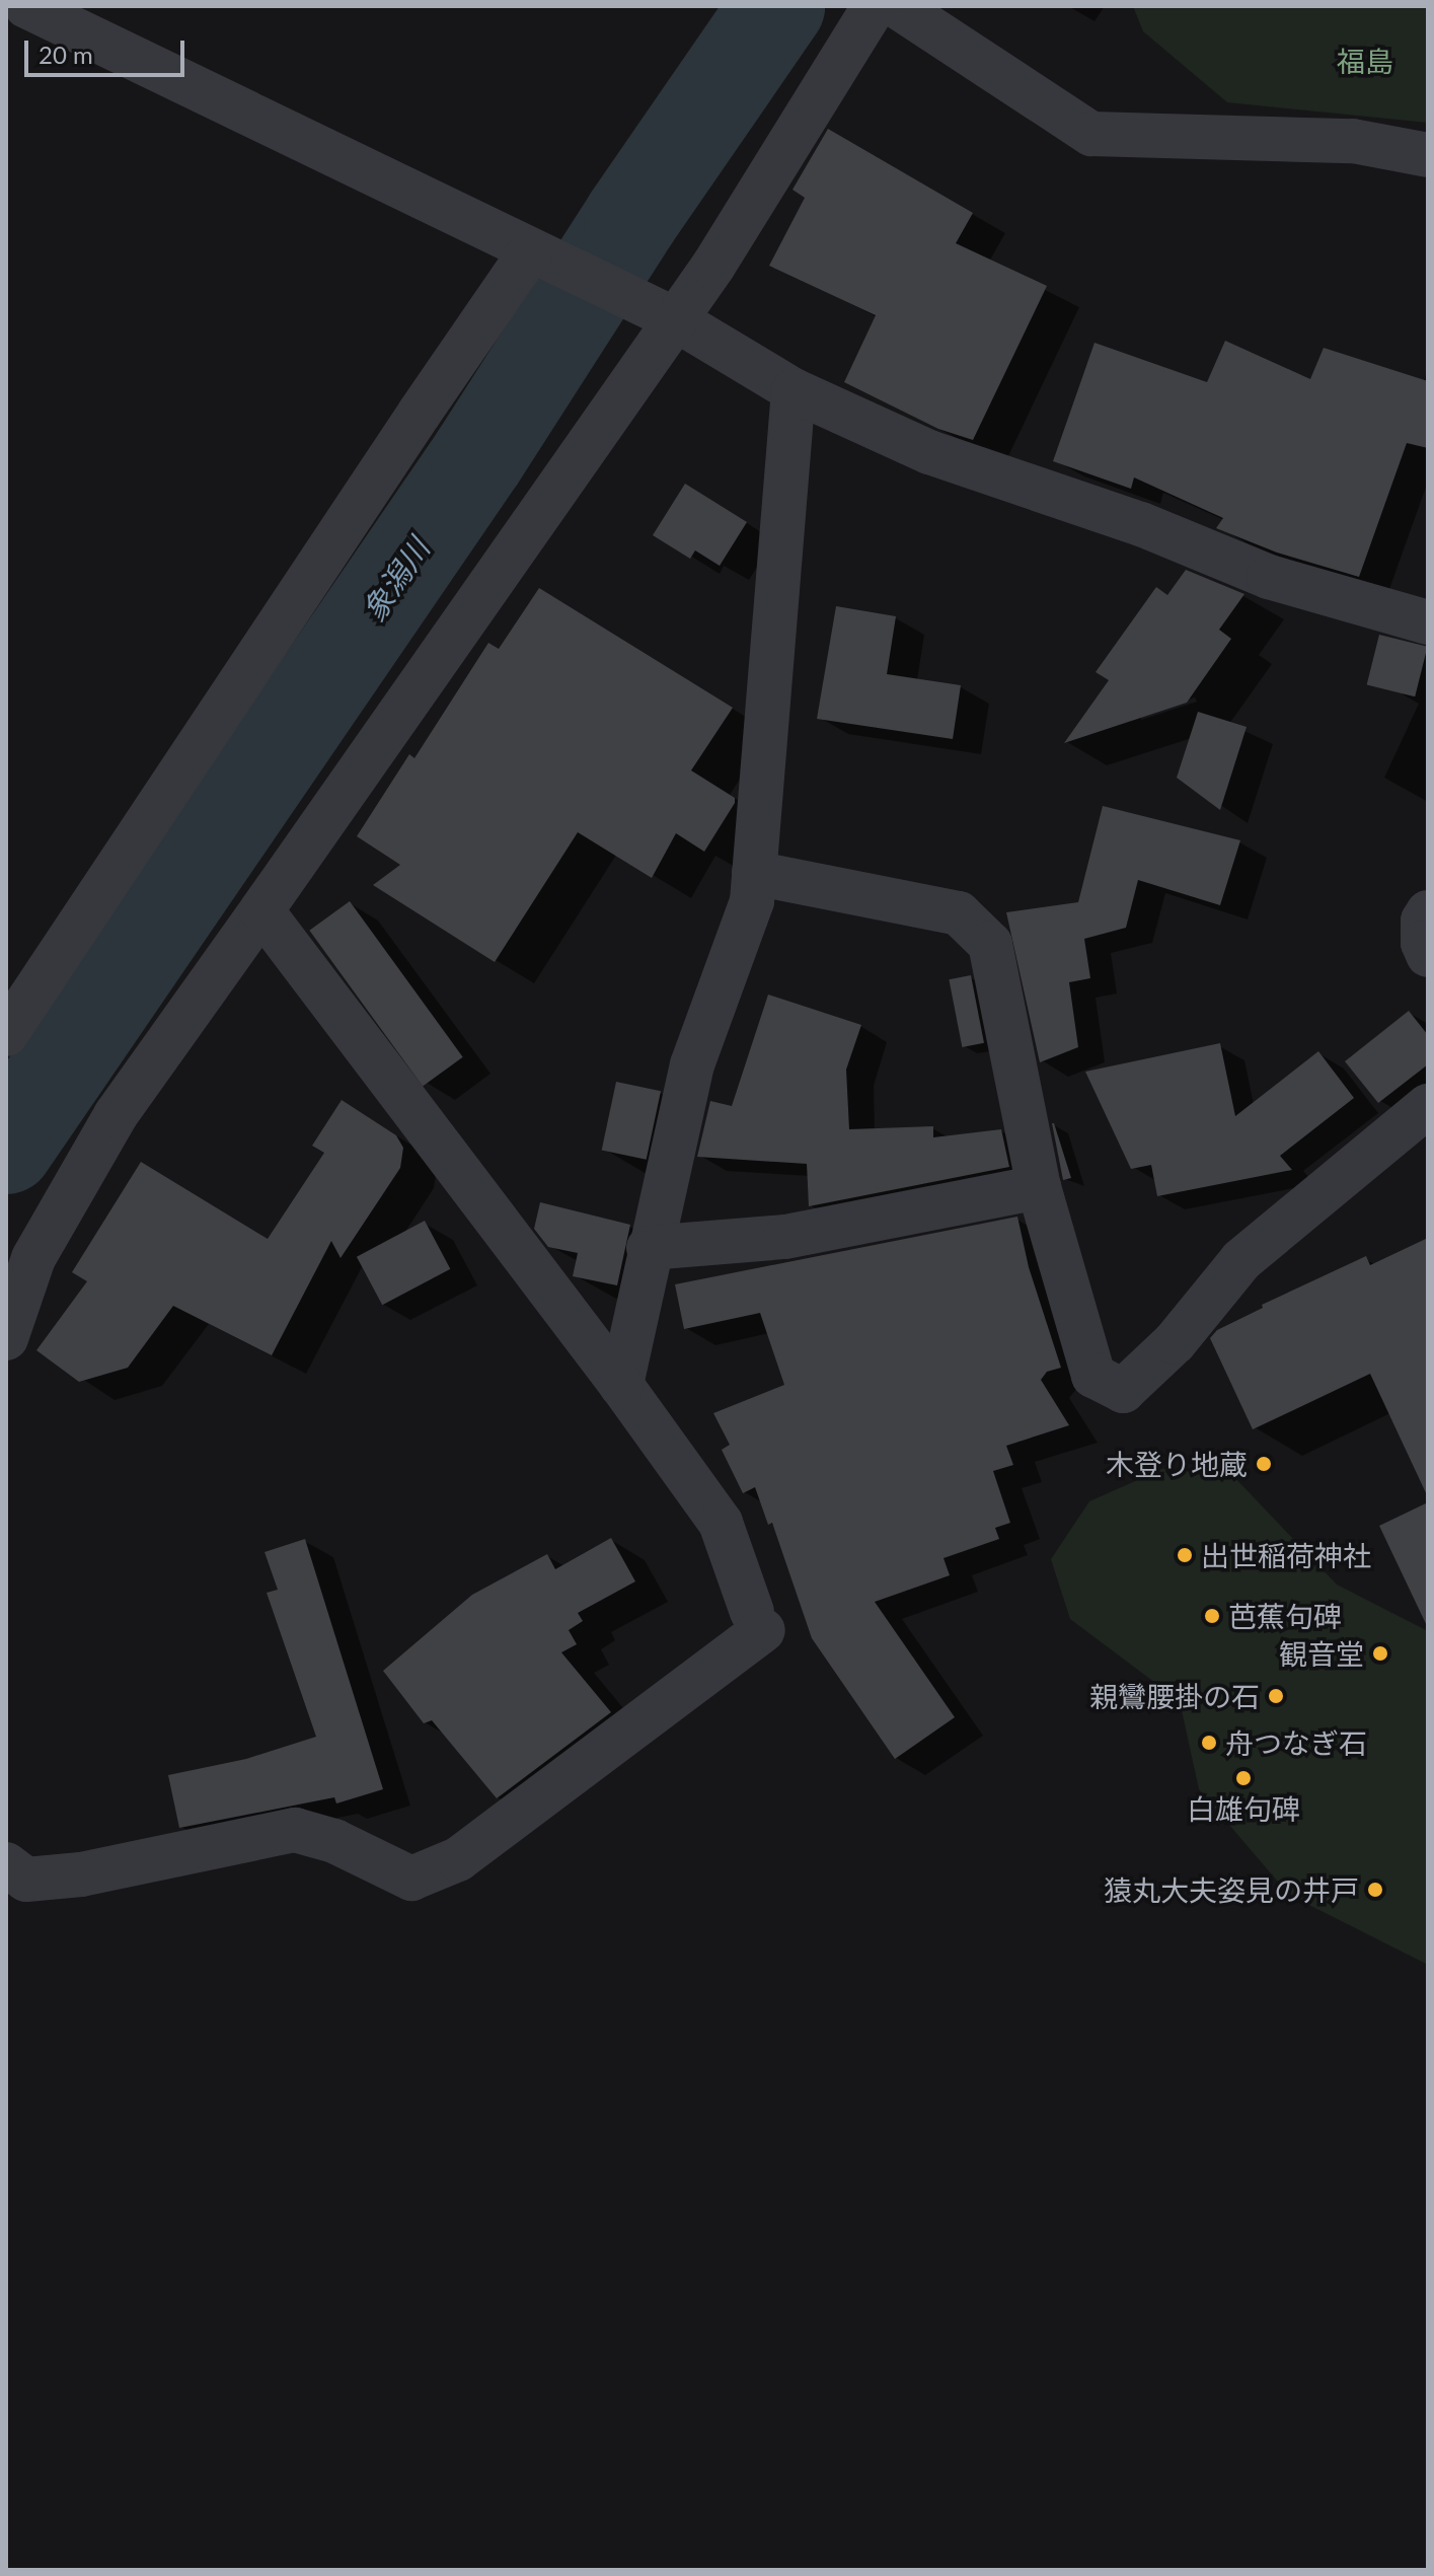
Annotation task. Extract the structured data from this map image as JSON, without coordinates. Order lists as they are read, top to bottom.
{
  "water": ["象潟川"],
  "parks": ["福島"],
  "places": [
    "木登り地蔵",
    "出世稲荷神社",
    "芭蕉句碑",
    "観音堂",
    "親鸞腰掛の石",
    "舟つなぎ石",
    "白雄句碑",
    "猿丸大夫姿見の井戸"
  ],
  "scale_bar": "20 m"
}
